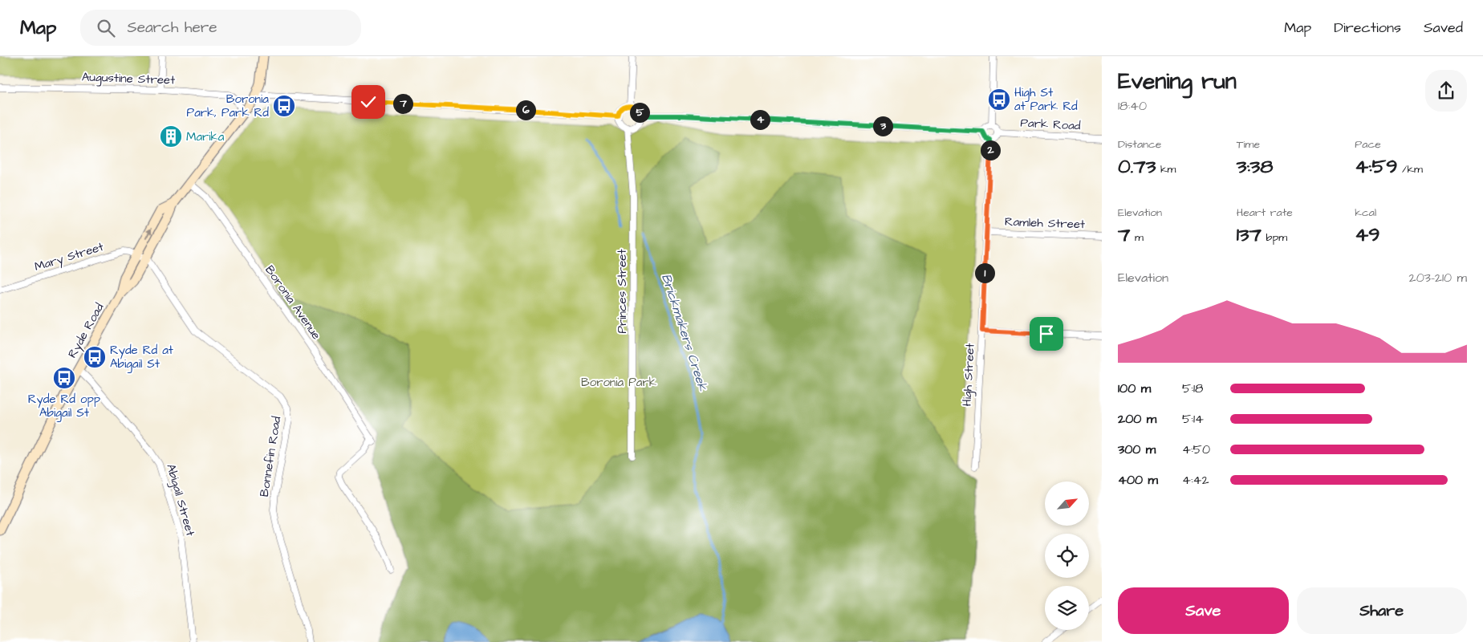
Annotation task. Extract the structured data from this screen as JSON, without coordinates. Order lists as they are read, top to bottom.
{
  "streets": {
    "main road": ["Ryde Road"],
    "street": [
      "Augustine Street",
      "Park Road",
      "Ramleh Street",
      "Mary Street",
      "Princes Street",
      "Boronia Avenue",
      "High Street",
      "Bonnefin Road",
      "Abigail Street"
    ]
  },
  "crossings": [
    ["Augustine Street", "Ryde Road"],
    ["Park Road", "High Street"],
    ["Ramleh Street", "High Street"],
    ["Mary Street", "Ryde Road"],
    ["Mary Street", "Bonnefin Road"],
    ["Boronia Avenue", "Ryde Road"],
    ["Ryde Road", "Bonnefin Road"],
    ["Ryde Road", "Abigail Street"]
  ],
  "water": ["Brickmakers Creek"],
  "parks": ["Boronia Park"],
  "places": {
    "bus stop": [
      "High St at Park Rd",
      "Boronia Park, Park Rd",
      "Ryde Rd at Abigail St",
      "Ryde Rd opp Abigail St"
    ],
    "building": ["Marika"]
  },
  "north": "top right",
  "page": {
    "header": "Map",
    "search": "Search here",
    "nav": ["Map", "Directions", "Saved"],
    "heading": ["Evening run", "18:40"],
    "pins": [
      "7",
      "6",
      "5",
      "4",
      "3",
      "2",
      "1"
    ],
    "stats": [
      ["Distance", "0.73 km"],
      ["Time", "3:38"],
      ["Pace", "4:59 /km"],
      ["Elevation", "7 m"],
      ["Heart rate", "137 bpm"],
      ["kcal", "49"]
    ],
    "chart": ["Elevation", "203–210 m"],
    "list": [
      {
        "name": "100 m",
        "note": "5:18"
      },
      {
        "name": "200 m",
        "note": "5:14"
      },
      {
        "name": "300 m",
        "note": "4:50"
      },
      {
        "name": "400 m",
        "note": "4:42"
      }
    ],
    "buttons": ["Save", "Share"]
  }
}
